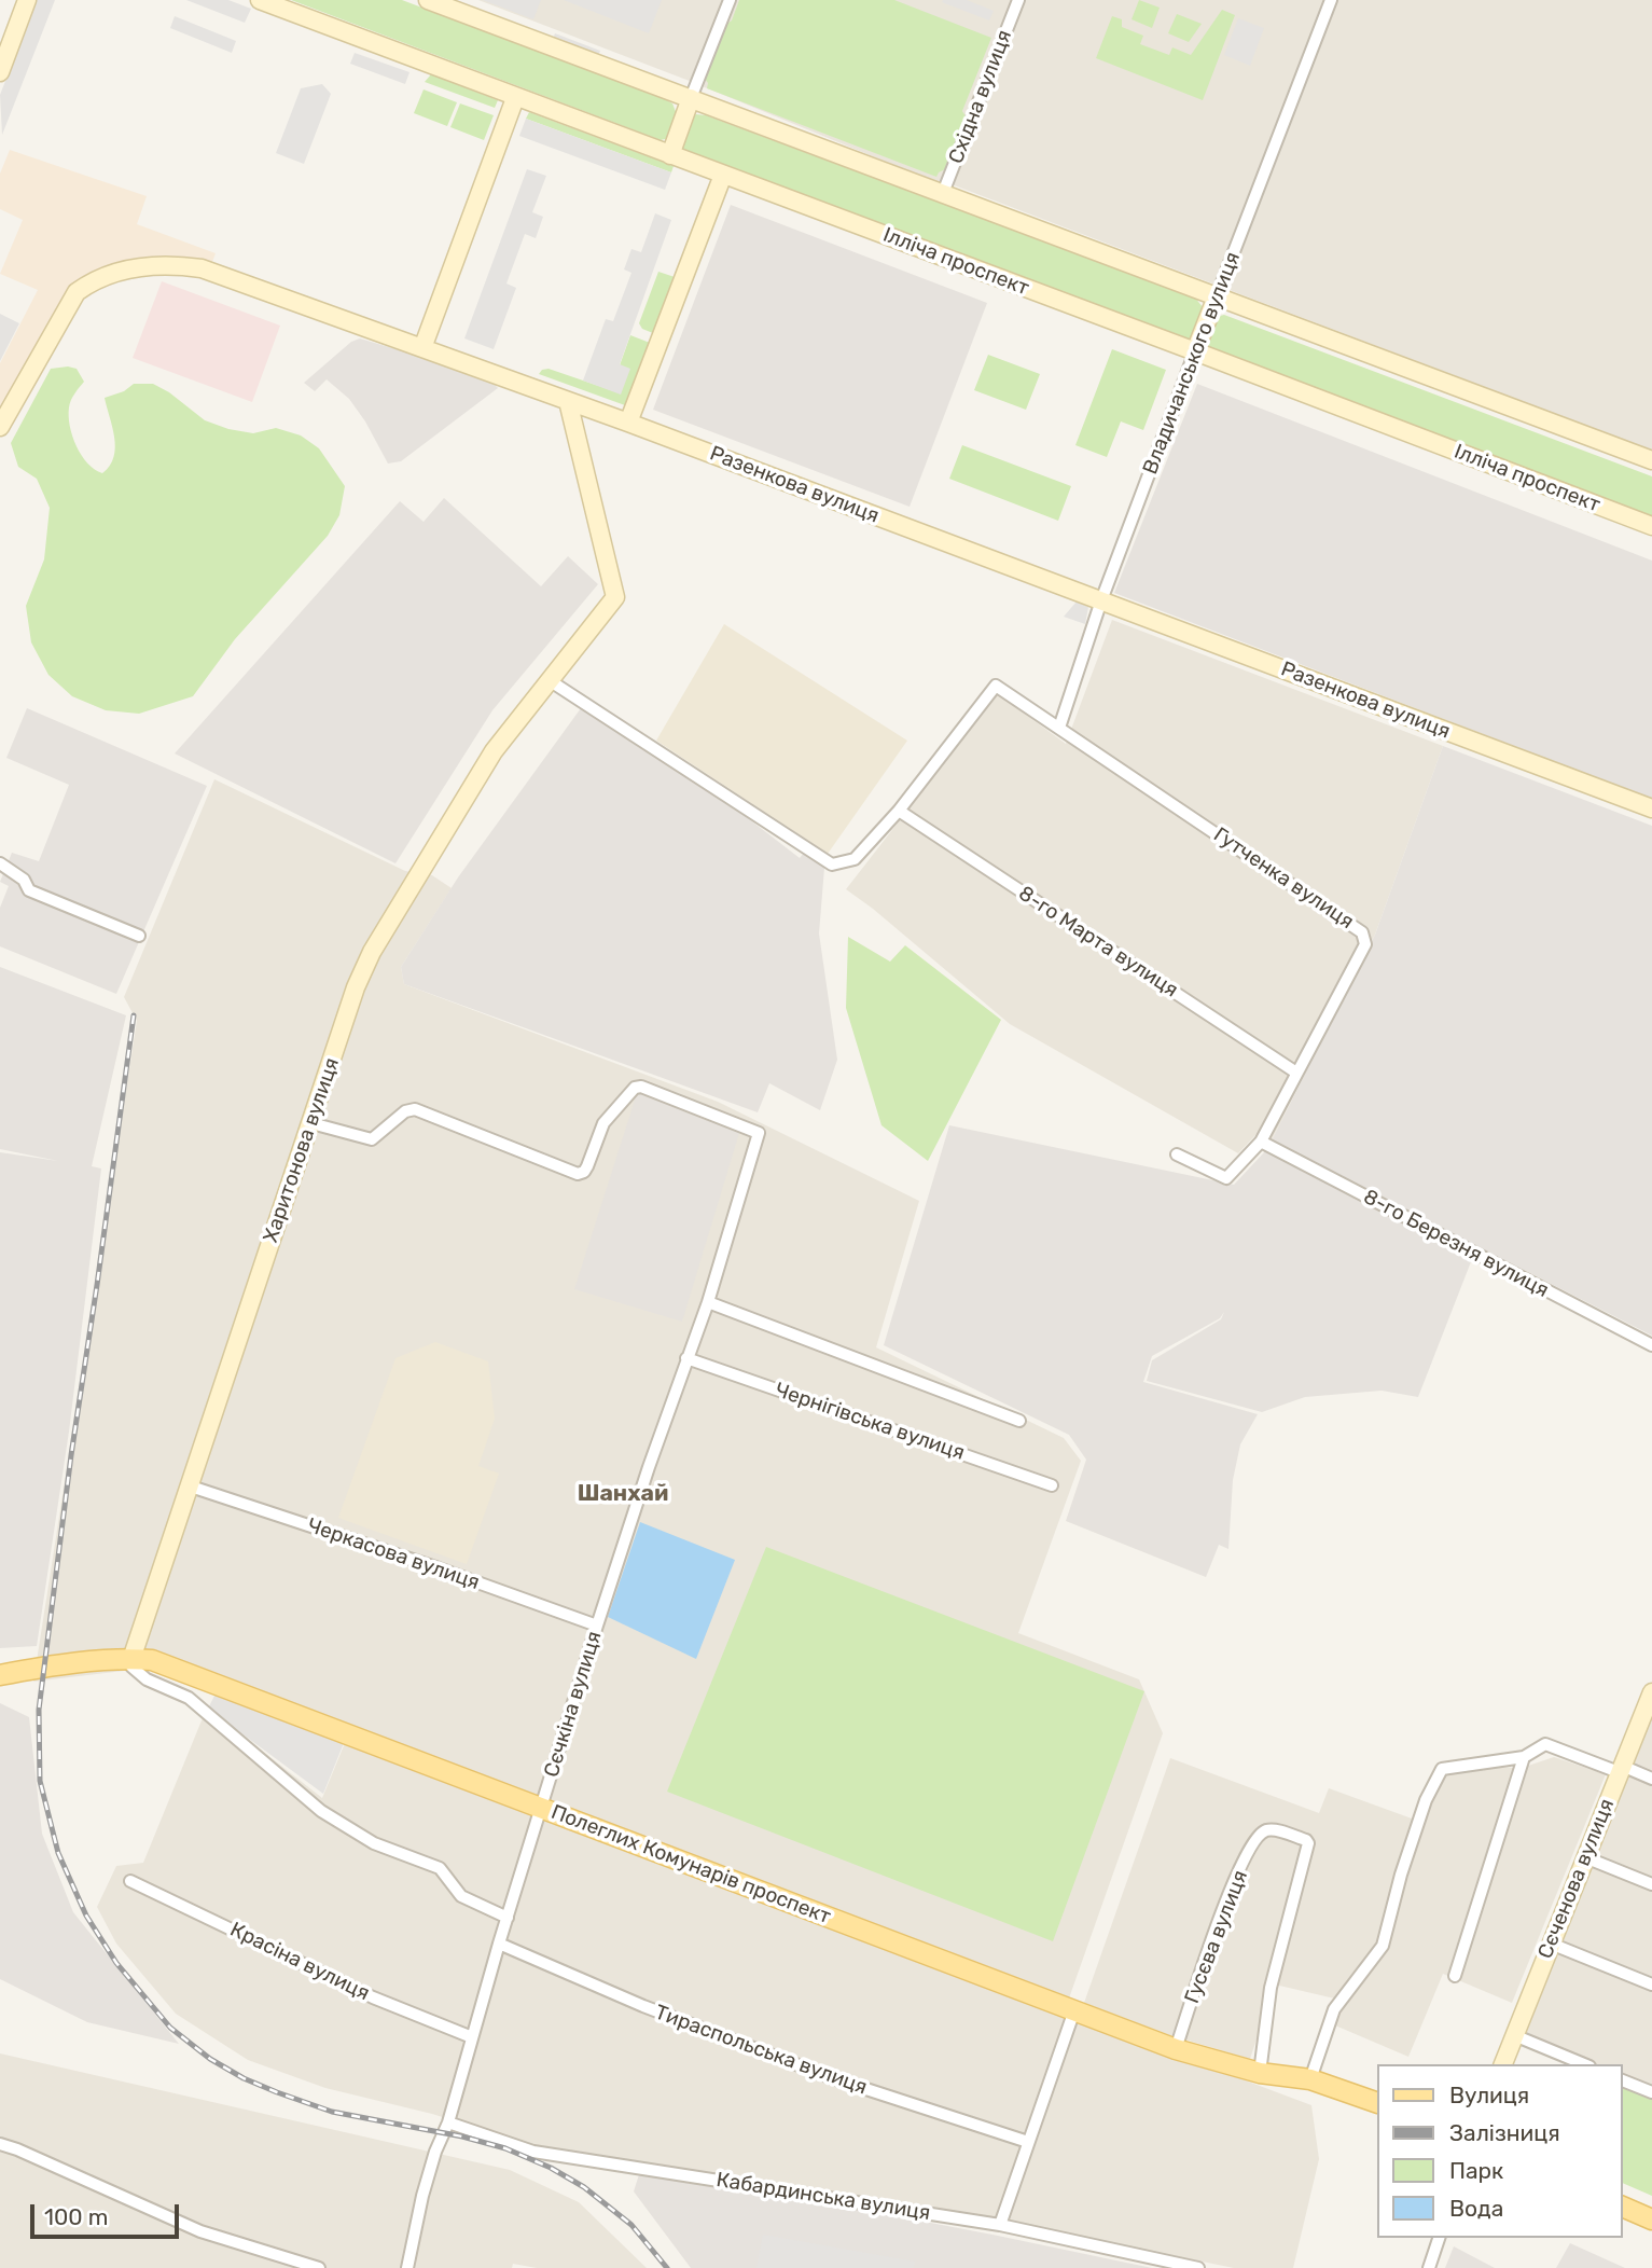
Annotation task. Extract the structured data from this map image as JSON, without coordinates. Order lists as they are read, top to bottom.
{
  "streets": {
    "main road": ["Полеглих Комунарів проспект"],
    "street": [
      "Східна вулиця",
      "Ілліча проспект",
      "Владичанського вулиця",
      "Разенкова вулиця",
      "Гутченка вулиця",
      "8-го Марта вулиця",
      "Харитонова вулиця",
      "8-го Березня вулиця",
      "Чернігівська вулиця",
      "Черкасова вулиця",
      "Сєчкіна вулиця",
      "Сєченова вулиця",
      "Гусєва вулиця",
      "Красіна вулиця",
      "Тираспольська вулиця",
      "Кабардинська вулиця"
    ]
  },
  "crossings": [
    ["Ілліча проспект", "Владичанського вулиця"],
    ["Владичанського вулиця", "Разенкова вулиця"],
    ["Владичанського вулиця", "Гутченка вулиця"],
    ["Разенкова вулиця", "Харитонова вулиця"],
    ["Гутченка вулиця", "8-го Марта вулиця"],
    ["Гутченка вулиця", "8-го Березня вулиця"],
    ["Харитонова вулиця", "Черкасова вулиця"],
    ["Харитонова вулиця", "Сєчкіна вулиця"],
    ["Харитонова вулиця", "Полеглих Комунарів проспект"],
    ["Чернігівська вулиця", "Сєчкіна вулиця"],
    ["Черкасова вулиця", "Сєчкіна вулиця"],
    ["Сєчкіна вулиця", "Полеглих Комунарів проспект"],
    ["Сєчкіна вулиця", "Красіна вулиця"],
    ["Сєчкіна вулиця", "Тираспольська вулиця"],
    ["Сєчкіна вулиця", "Кабардинська вулиця"],
    ["Полеглих Комунарів проспект", "Гусєва вулиця"]
  ],
  "districts": ["Шанхай"],
  "legend": [
    "Вулиця",
    "Залізниця",
    "Парк",
    "Вода"
  ],
  "scale_bar": "100 m"
}
